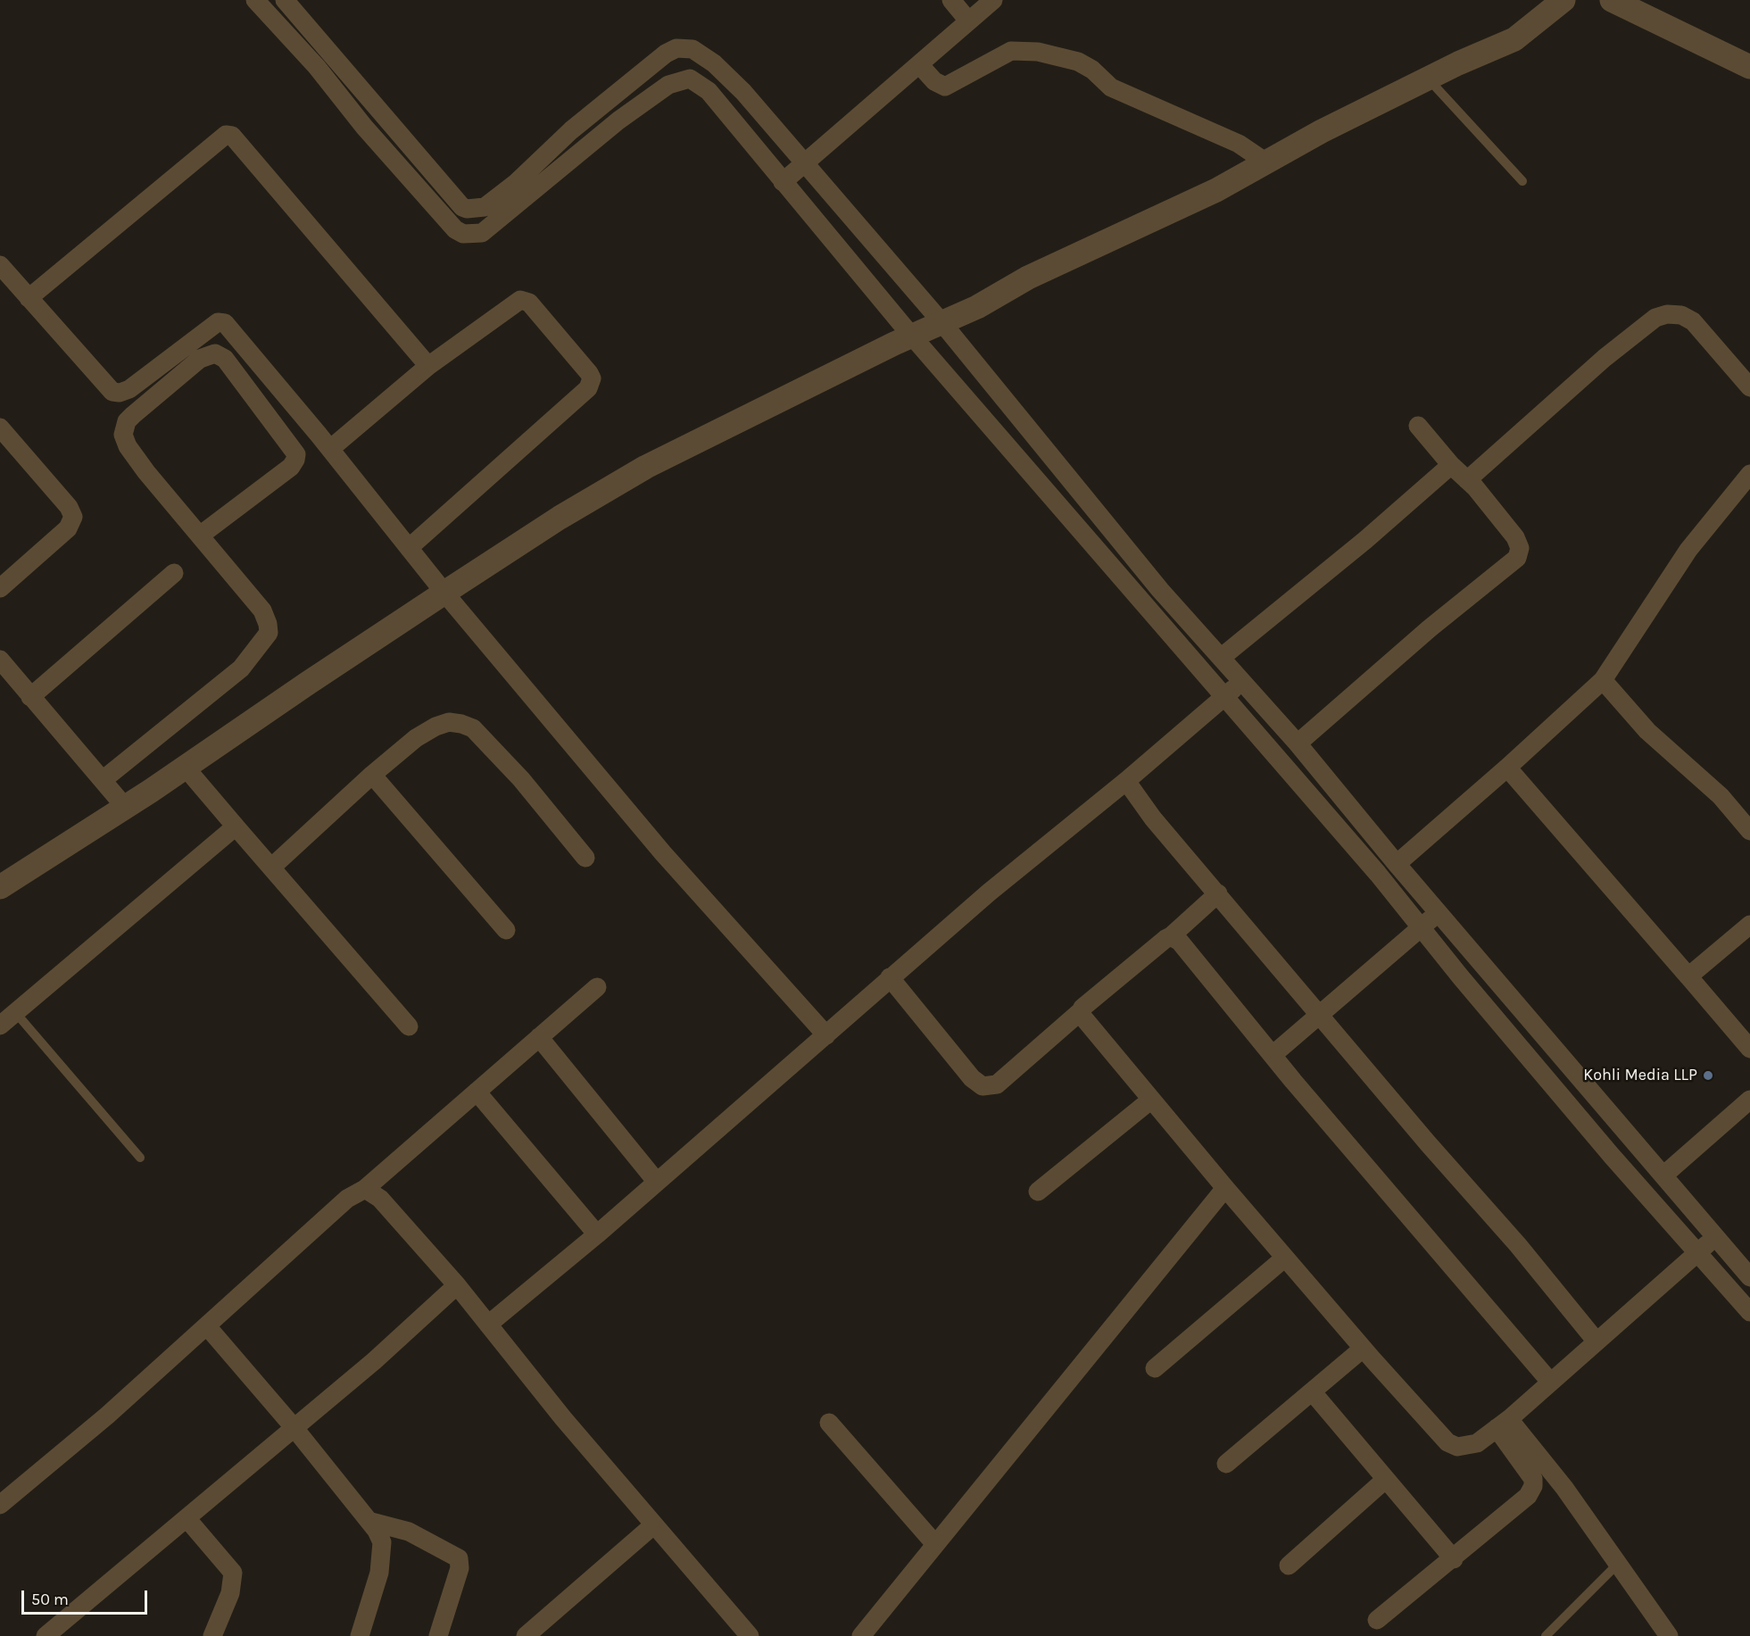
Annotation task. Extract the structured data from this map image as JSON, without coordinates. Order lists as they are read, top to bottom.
{
  "places": ["Kohli Media LLP"],
  "scale_bar": "50 m"
}
